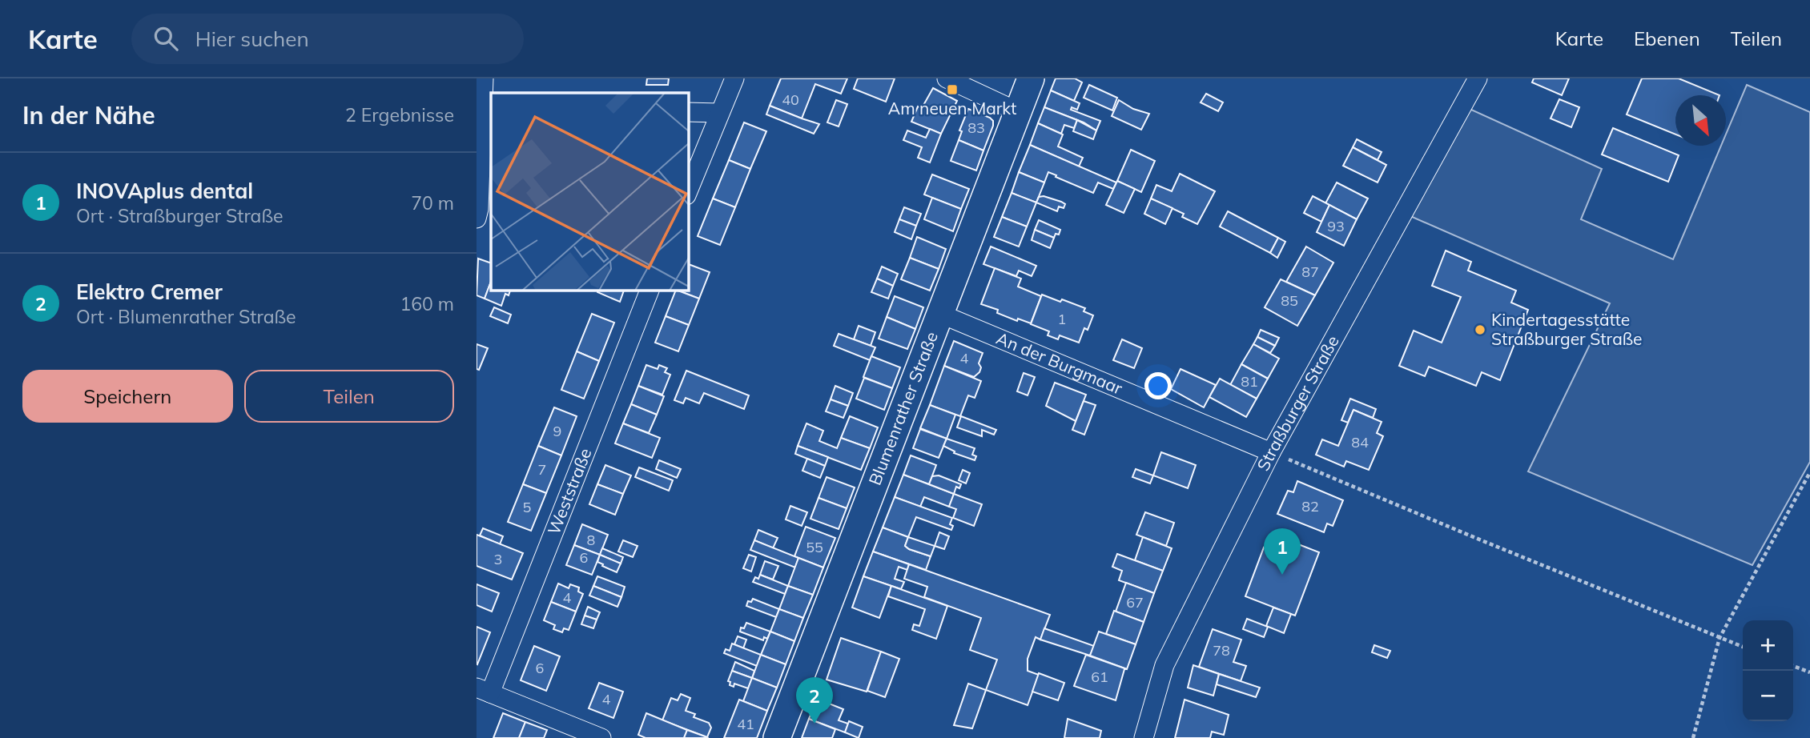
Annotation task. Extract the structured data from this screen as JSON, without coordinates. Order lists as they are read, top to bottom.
{
  "streets": {
    "street": [
      "An der Burgmaar",
      "Straßburger Straße",
      "Blumenrather Straße",
      "Weststraße"
    ]
  },
  "crossings": [
    ["An der Burgmaar", "Straßburger Straße"],
    ["An der Burgmaar", "Blumenrather Straße"]
  ],
  "places": {
    "transit": ["Am neuen Markt"],
    "other": ["Kindertagesstätte Straßburger Straße"]
  },
  "house_numbers": [
    "40",
    "83",
    "93",
    "87",
    "85",
    "1",
    "4",
    "81",
    "9",
    "84",
    "7",
    "82",
    "5",
    "8",
    "55",
    "6",
    "3",
    "4",
    "67",
    "78",
    "6",
    "61",
    "4",
    "41"
  ],
  "north": "bottom right",
  "page": {
    "header": "Karte",
    "search": "Hier suchen",
    "nav": ["Karte", "Ebenen", "Teilen"],
    "heading": ["In der Nähe", "2 Ergebnisse"],
    "list": [
      {
        "mark": "1",
        "name": "INOVAplus dental",
        "note": "Ort · Straßburger Straße",
        "value": "70 m"
      },
      {
        "mark": "2",
        "name": "Elektro Cremer",
        "note": "Ort · Blumenrather Straße",
        "value": "160 m"
      }
    ],
    "buttons": ["Speichern", "Teilen"],
    "pins": ["1", "2"],
    "map_buttons": ["+", "−"]
  }
}
